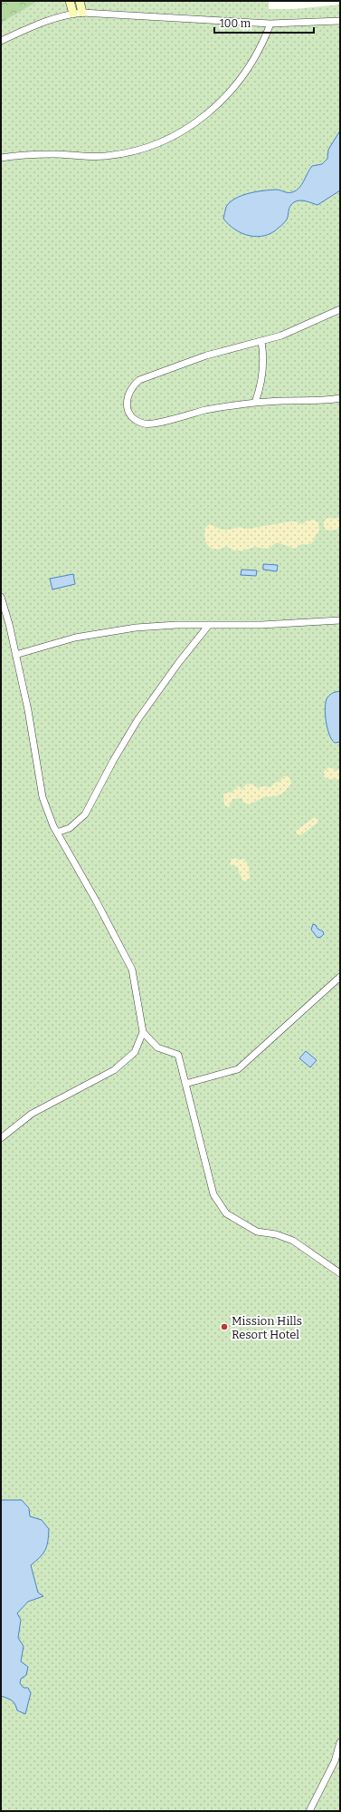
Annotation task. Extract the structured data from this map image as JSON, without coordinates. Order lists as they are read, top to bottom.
{
  "places": ["Mission Hills Resort Hotel"],
  "scale_bar": "100 m"
}
